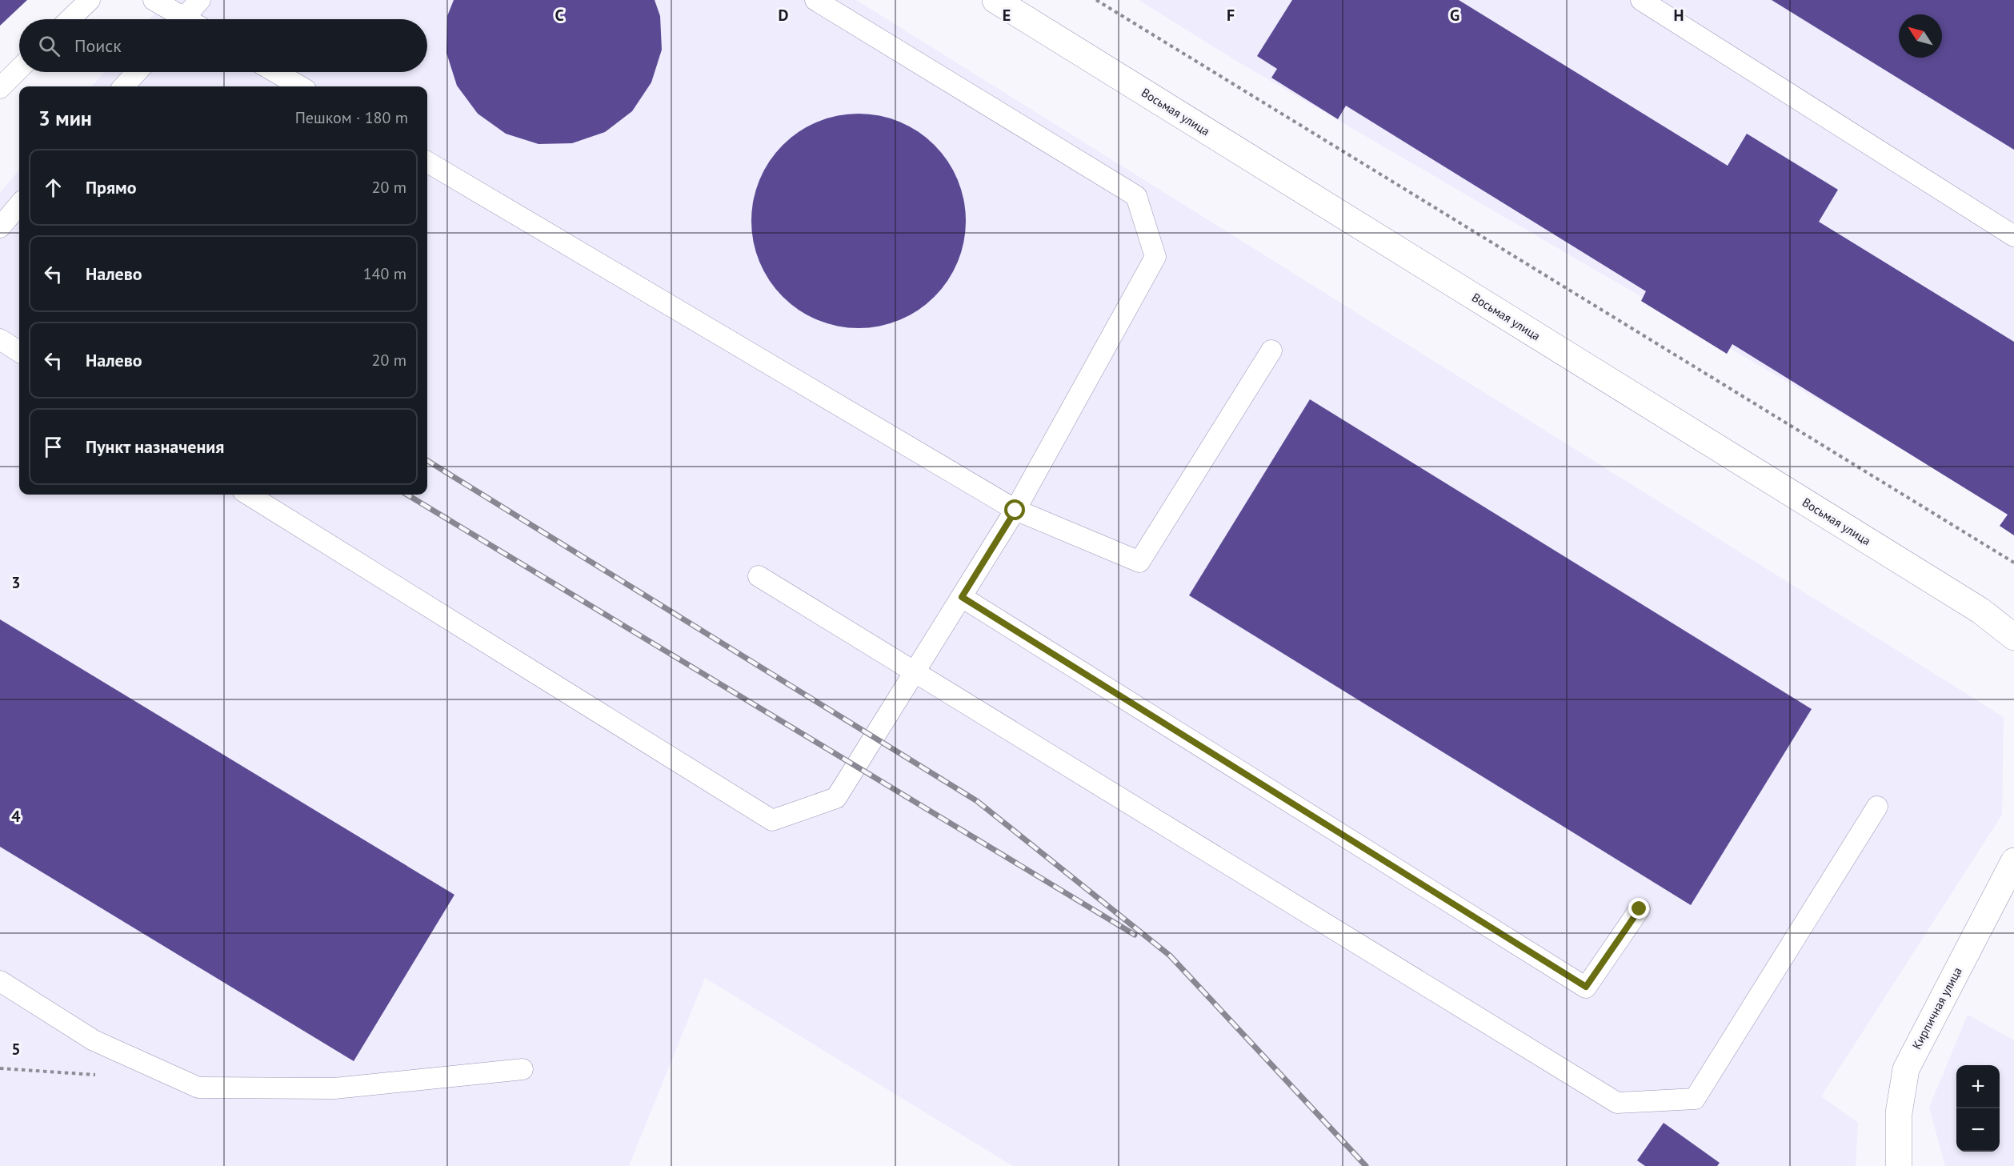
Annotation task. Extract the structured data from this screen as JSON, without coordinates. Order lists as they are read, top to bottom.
{
  "streets": {
    "street": ["Восьмая улица", "Кирпичная улица"]
  },
  "north": "top left",
  "page": {
    "search": "Поиск",
    "heading": ["3 мин", "Пешком · 180 m"],
    "list": [
      ["Прямо", "20 m"],
      ["Налево", "140 m"],
      ["Налево", "20 m"],
      "Пункт назначения"
    ],
    "map_buttons": ["+", "−"]
  },
  "grid": {
    "columns": [
      "C",
      "D",
      "E",
      "F",
      "G",
      "H"
    ],
    "rows": ["3", "4", "5"]
  }
}
